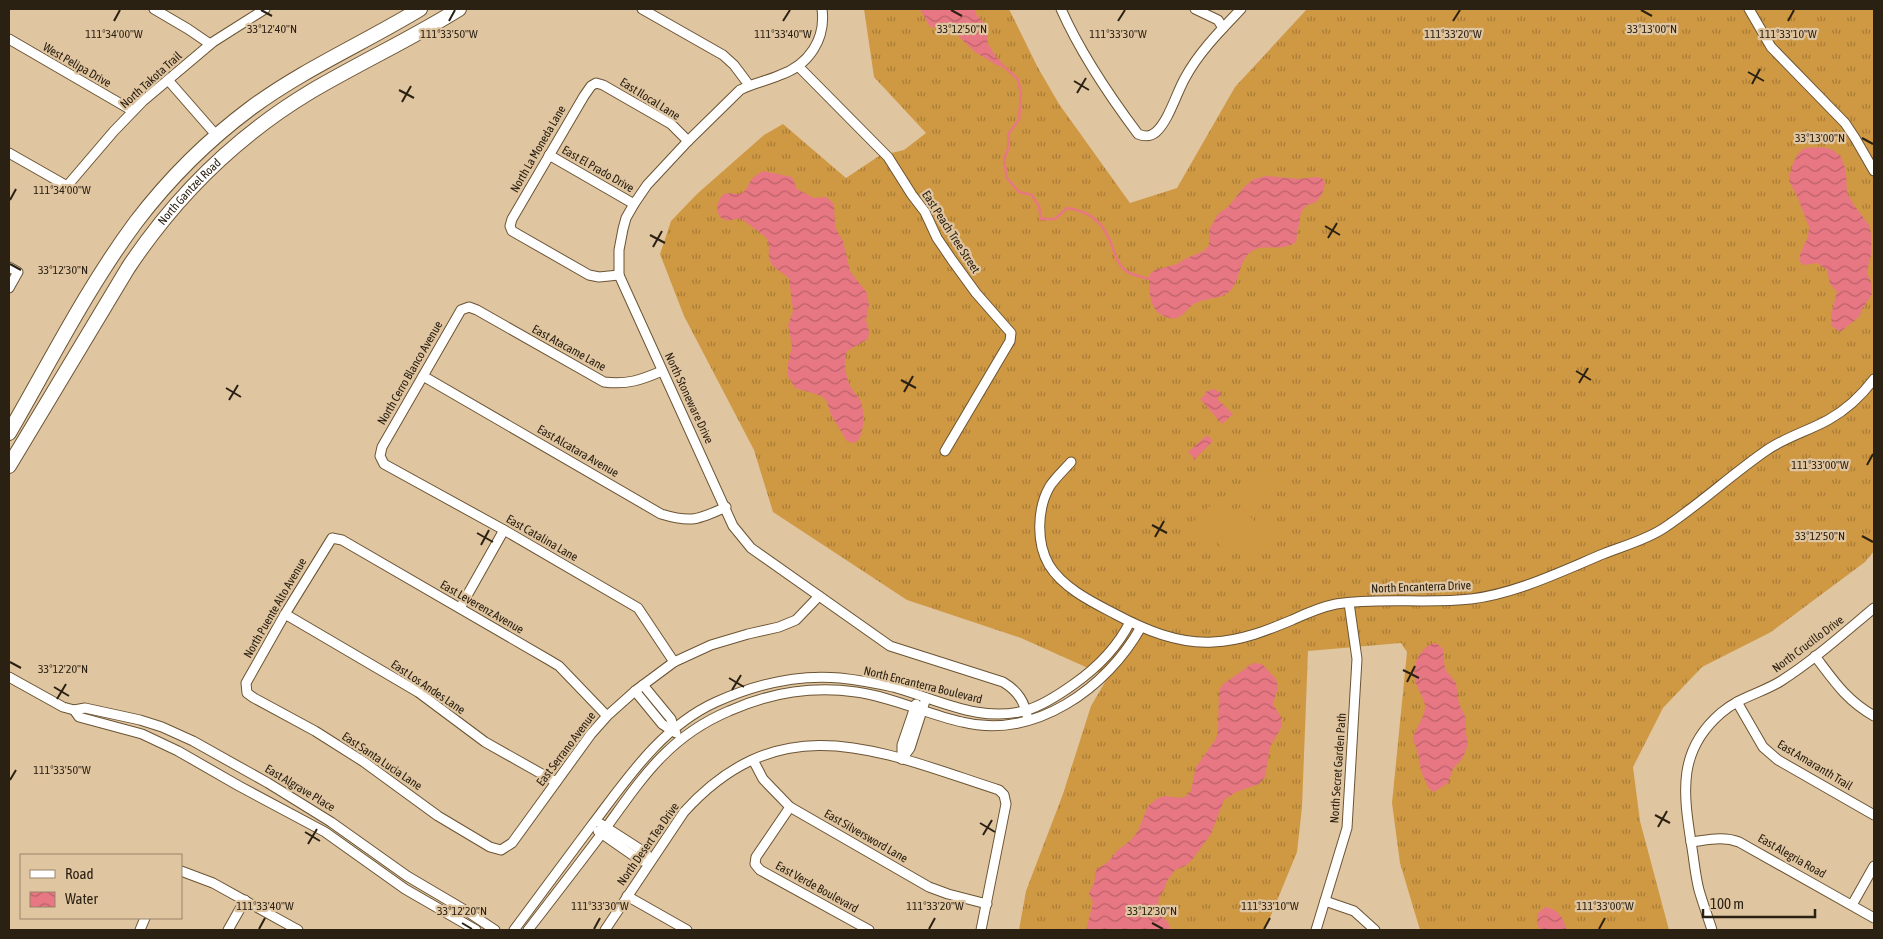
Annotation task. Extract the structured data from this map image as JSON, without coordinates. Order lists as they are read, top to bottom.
{
  "streets": {
    "main road": ["North Gantzel Road"],
    "street": [
      "West Pelipa Drive",
      "North Takota Trail",
      "East Ilocal Lane",
      "North La Moneda Lane",
      "East El Prado Drive",
      "East Peach Tree Street",
      "East Atacame Lane",
      "North Cerro Blanco Avenue",
      "North Stoneware Drive",
      "East Alcatara Avenue",
      "East Catalina Lane",
      "North Encanterra Drive",
      "East Leverenz Avenue",
      "North Puente Alto Avenue",
      "North Crucillo Drive",
      "North Encanterra Boulevard",
      "East Los Andes Lane",
      "East Serrano Avenue",
      "East Santa Lucia Lane",
      "East Amaranth Trail",
      "North Secret Garden Path",
      "East Algrave Place",
      "East Silversword Lane",
      "North Desert Tea Drive",
      "East Alegria Road",
      "East Verde Boulevard"
    ]
  },
  "crossings": [
    ["West Pelipa Drive", "North Takota Trail"],
    ["East Ilocal Lane", "North La Moneda Lane"],
    ["East Ilocal Lane", "North Stoneware Drive"],
    ["North La Moneda Lane", "East El Prado Drive"],
    ["North La Moneda Lane", "North Stoneware Drive"],
    ["East El Prado Drive", "North Stoneware Drive"],
    ["East Peach Tree Street", "North Stoneware Drive"],
    ["East Atacame Lane", "North Cerro Blanco Avenue"],
    ["East Atacame Lane", "North Stoneware Drive"],
    ["North Cerro Blanco Avenue", "East Alcatara Avenue"],
    ["North Cerro Blanco Avenue", "East Catalina Lane"],
    ["North Stoneware Drive", "East Alcatara Avenue"],
    ["North Stoneware Drive", "North Encanterra Boulevard"],
    ["North Stoneware Drive", "East Serrano Avenue"],
    ["East Catalina Lane", "East Serrano Avenue"],
    ["North Encanterra Drive", "North Encanterra Boulevard"],
    ["North Encanterra Drive", "North Secret Garden Path"],
    ["East Leverenz Avenue", "North Puente Alto Avenue"],
    ["East Leverenz Avenue", "East Serrano Avenue"],
    ["North Puente Alto Avenue", "East Los Andes Lane"],
    ["North Puente Alto Avenue", "East Santa Lucia Lane"],
    ["North Crucillo Drive", "East Amaranth Trail"],
    ["North Crucillo Drive", "East Alegria Road"],
    ["East Los Andes Lane", "East Serrano Avenue"],
    ["East Serrano Avenue", "East Santa Lucia Lane"],
    ["East Silversword Lane", "North Desert Tea Drive"],
    ["East Silversword Lane", "East Verde Boulevard"]
  ],
  "legend": ["Road", "Water"],
  "scale_bar": "100 m",
  "coordinates": [
    "33°12'40\"N",
    "33°12'50\"N",
    "33°13'00\"N",
    "111°33'50\"W",
    "111°34'00\"W",
    "111°33'40\"W",
    "111°33'30\"W",
    "111°33'20\"W",
    "111°33'10\"W",
    "33°12'30\"N",
    "111°33'00\"W",
    "33°12'20\"N"
  ]
}
